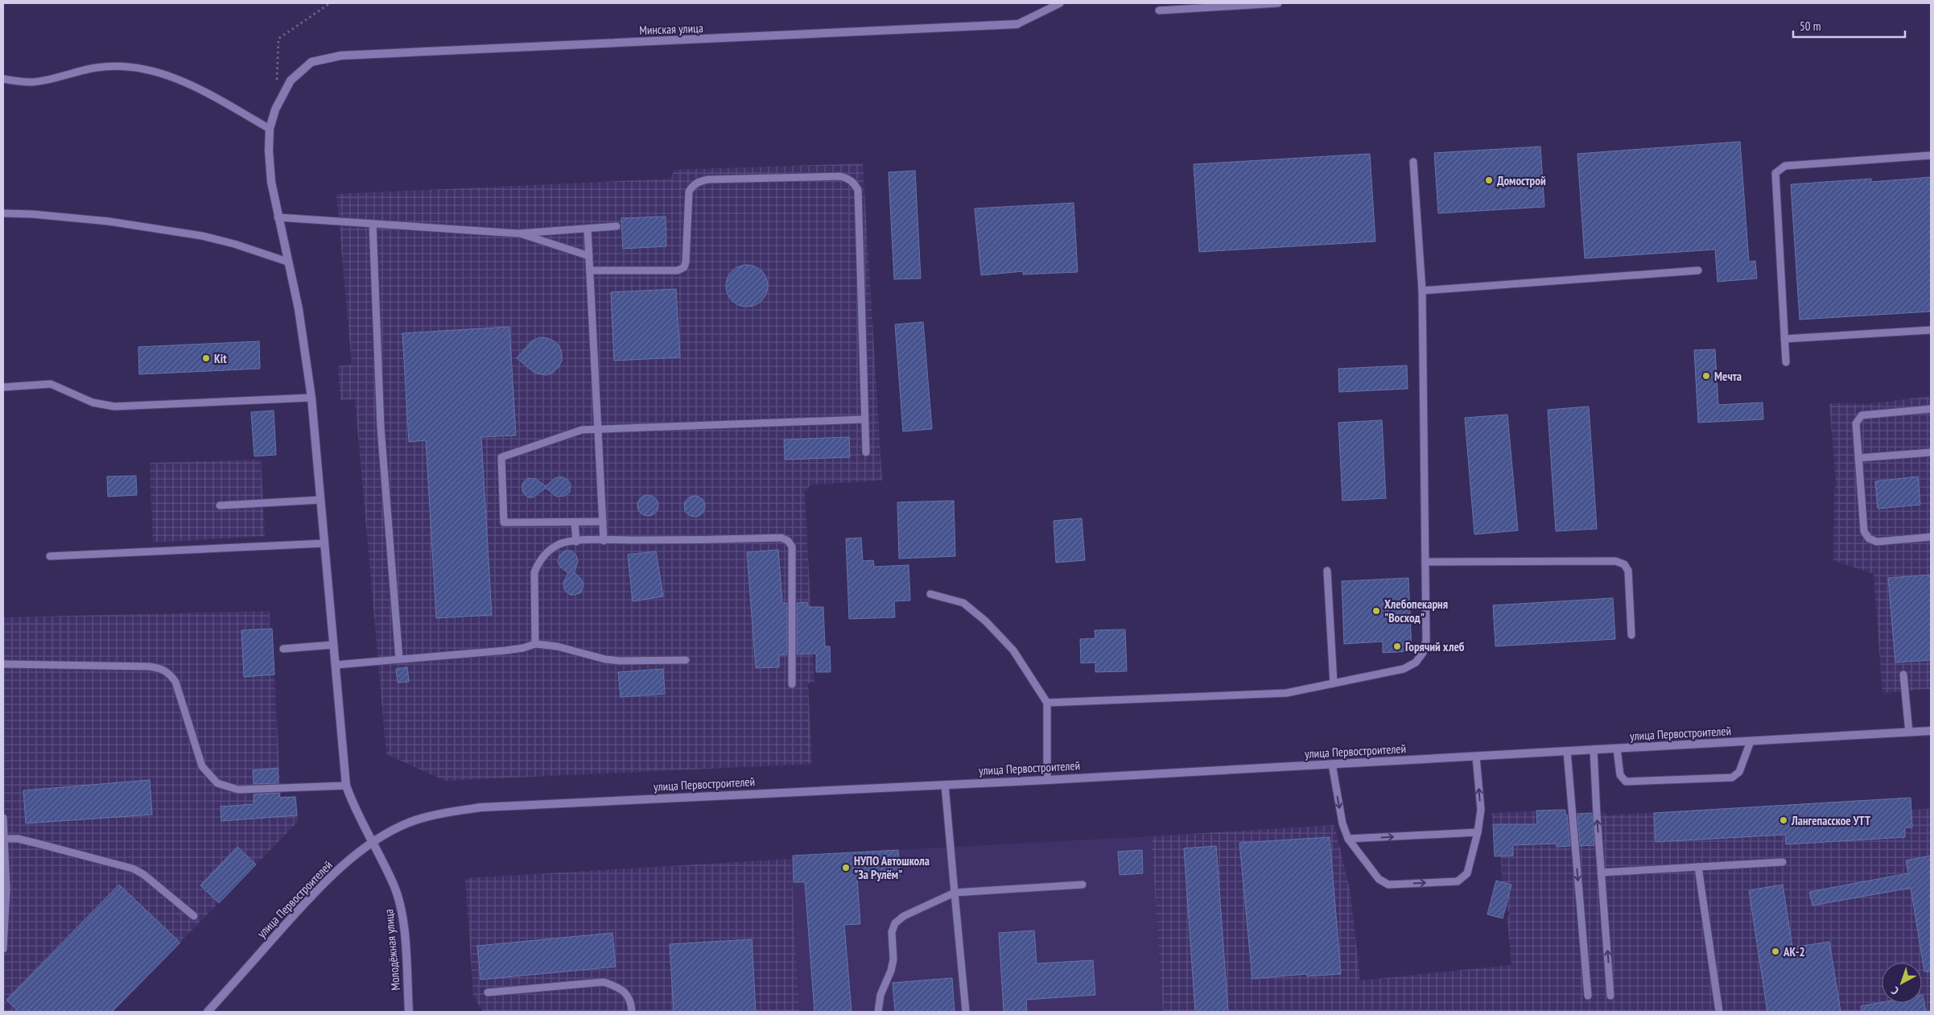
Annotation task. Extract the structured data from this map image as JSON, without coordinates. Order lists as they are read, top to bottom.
{
  "streets": {
    "street": ["Минская улица", "улица Первостроителей", "Молодёжная улица"]
  },
  "crossings": [
    ["Минская улица", "Молодёжная улица"],
    ["улица Первостроителей", "Молодёжная улица"]
  ],
  "places": [
    "Домострой",
    "Kit",
    "Мечта",
    "Хлебопекарня \"Восход\"",
    "Горячий хлеб",
    "Лангепасское УТТ",
    "НУПО Автошкола \"За Рулём\"",
    "АК-2"
  ],
  "scale_bar": "50 m",
  "north": "bottom left"
}
